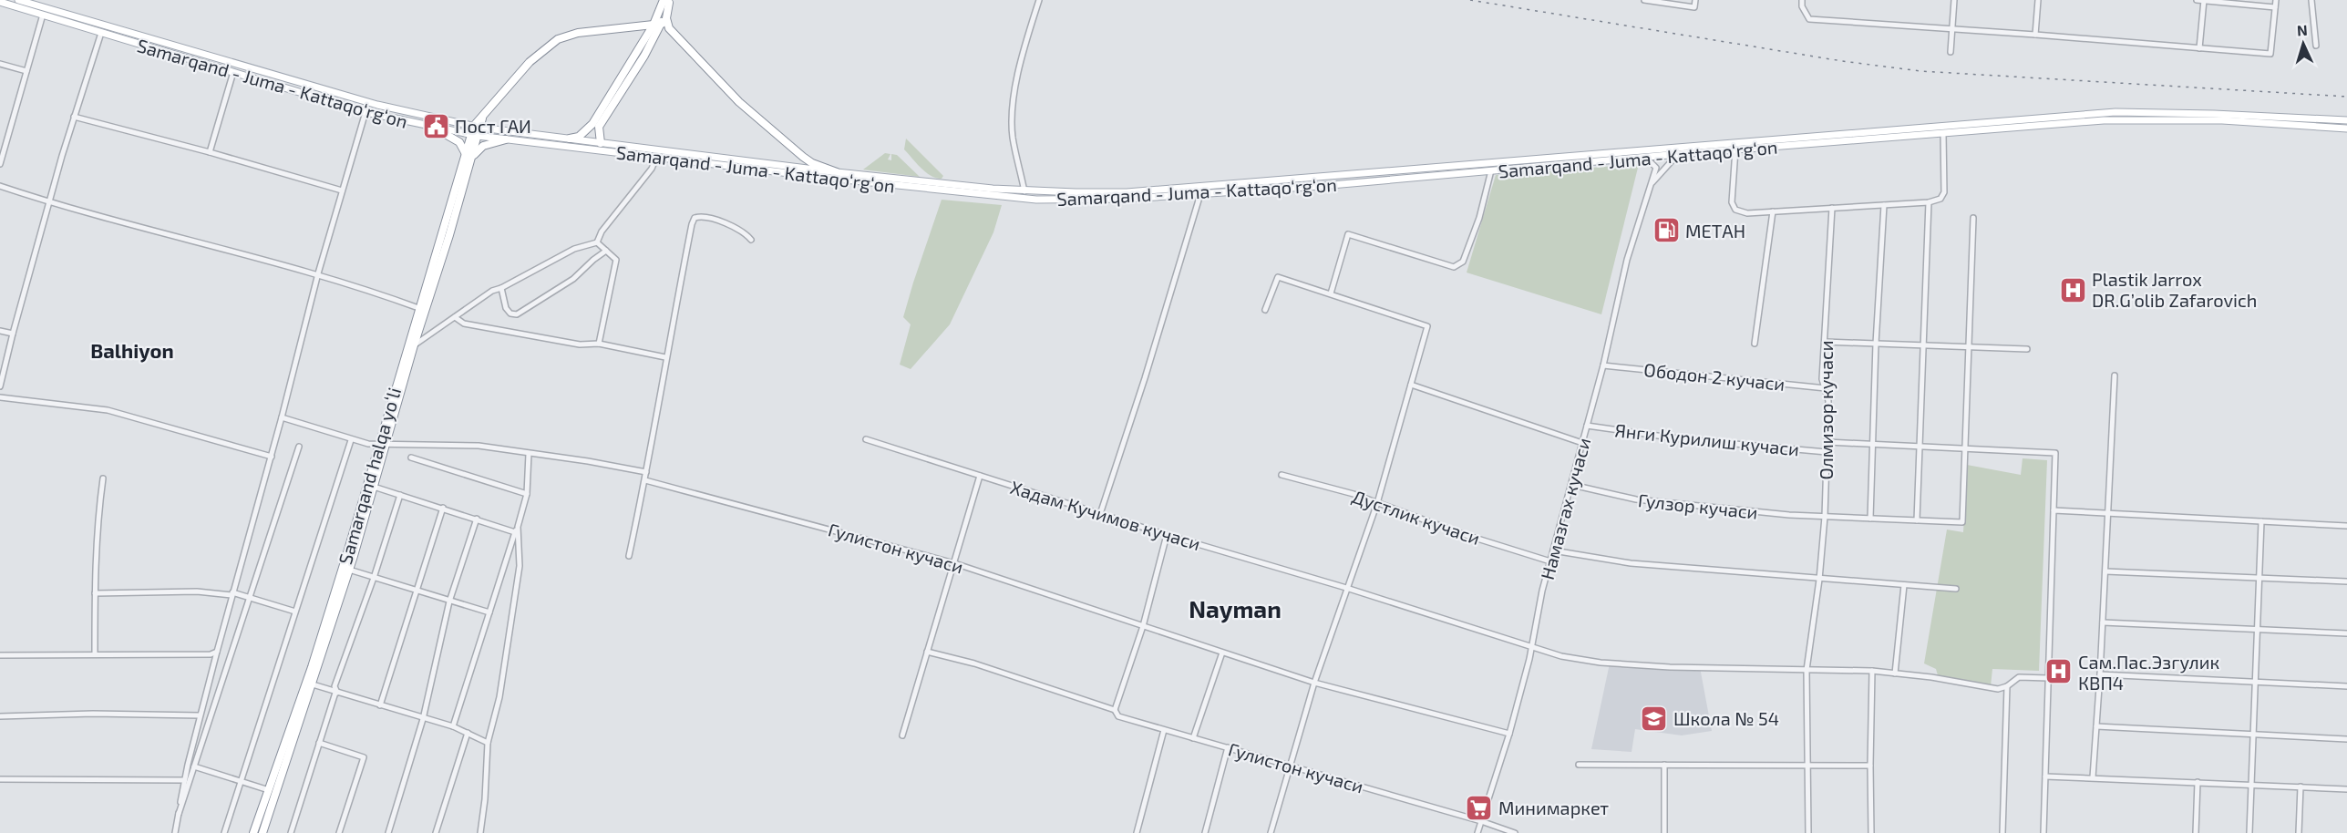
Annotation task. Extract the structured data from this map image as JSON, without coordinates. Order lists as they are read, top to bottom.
{
  "streets": {
    "highway": ["Samarqand halqa yoʻli"],
    "main road": ["Samarqand - Juma - Kattaqo‘rg‘on"],
    "street": [
      "Ободон 2 кучаси",
      "Олмизор кучаси",
      "Янги Курилиш кучаси",
      "Гулзор кучаси",
      "Намазгах кучаси",
      "Хадам Кучимов кучаси",
      "Дустлик кучаси",
      "Гулистон кучаси"
    ]
  },
  "crossings": [
    ["Samarqand - Juma - Kattaqo‘rg‘on", "Samarqand halqa yoʻli"],
    ["Ободон 2 кучаси", "Олмизор кучаси"],
    ["Ободон 2 кучаси", "Намазгах кучаси"],
    ["Олмизор кучаси", "Янги Курилиш кучаси"],
    ["Олмизор кучаси", "Гулзор кучаси"],
    ["Олмизор кучаси", "Хадам Кучимов кучаси"],
    ["Янги Курилиш кучаси", "Намазгах кучаси"],
    ["Гулзор кучаси", "Намазгах кучаси"],
    ["Намазгах кучаси", "Хадам Кучимов кучаси"],
    ["Намазгах кучаси", "Дустлик кучаси"],
    ["Намазгах кучаси", "Гулистон кучаси"]
  ],
  "districts": ["Balhiyon", "Nayman"],
  "places": {
    "public building": ["Пост ГАИ"],
    "fuel station": ["МЕТАН"],
    "hospital": ["Plastik Jarrox DR.G’olib Zafarovich", "Сам.Пас.Эзгулик КВП4"],
    "school or university": ["Школа № 54"],
    "supermarket": ["Минимаркет"]
  },
  "north": "top"
}
